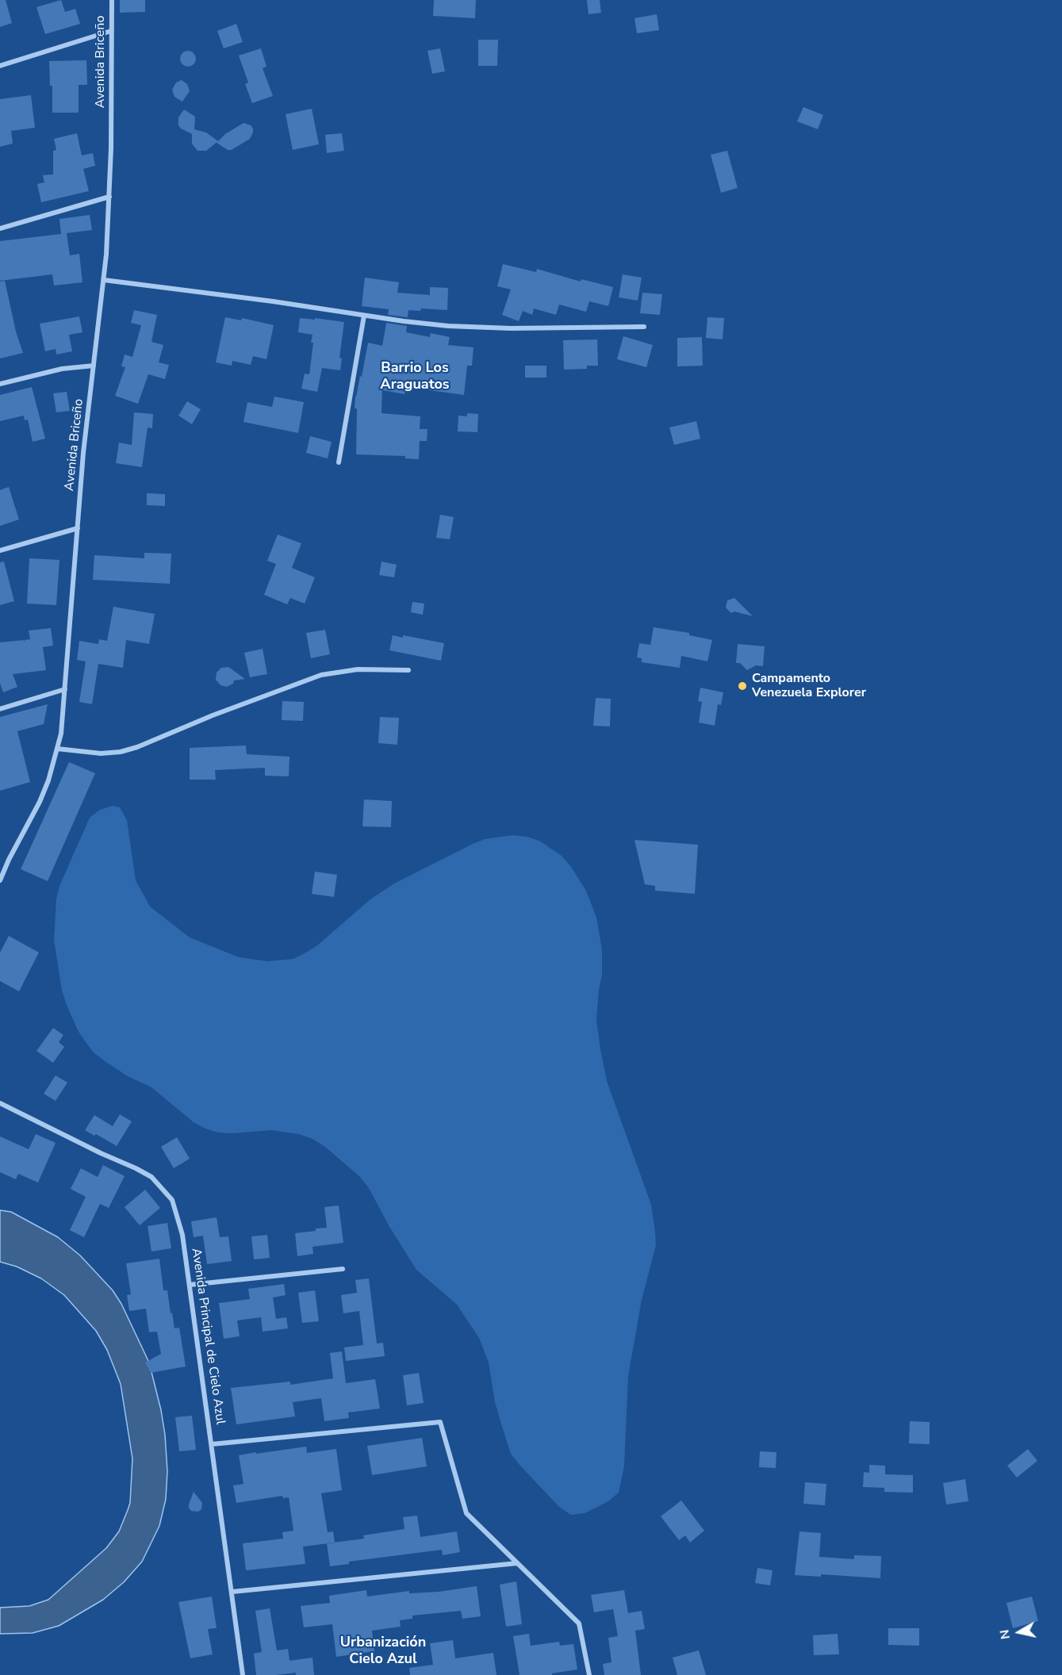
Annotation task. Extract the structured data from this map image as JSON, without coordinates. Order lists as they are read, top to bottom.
{
  "streets": {
    "street": ["Avenida Briceño", "Avenida Principal de Cielo Azul"]
  },
  "districts": ["Barrio Los Araguatos", "Urbanización Cielo Azul"],
  "places": ["Campamento Venezuela Explorer"],
  "north": "left"
}
